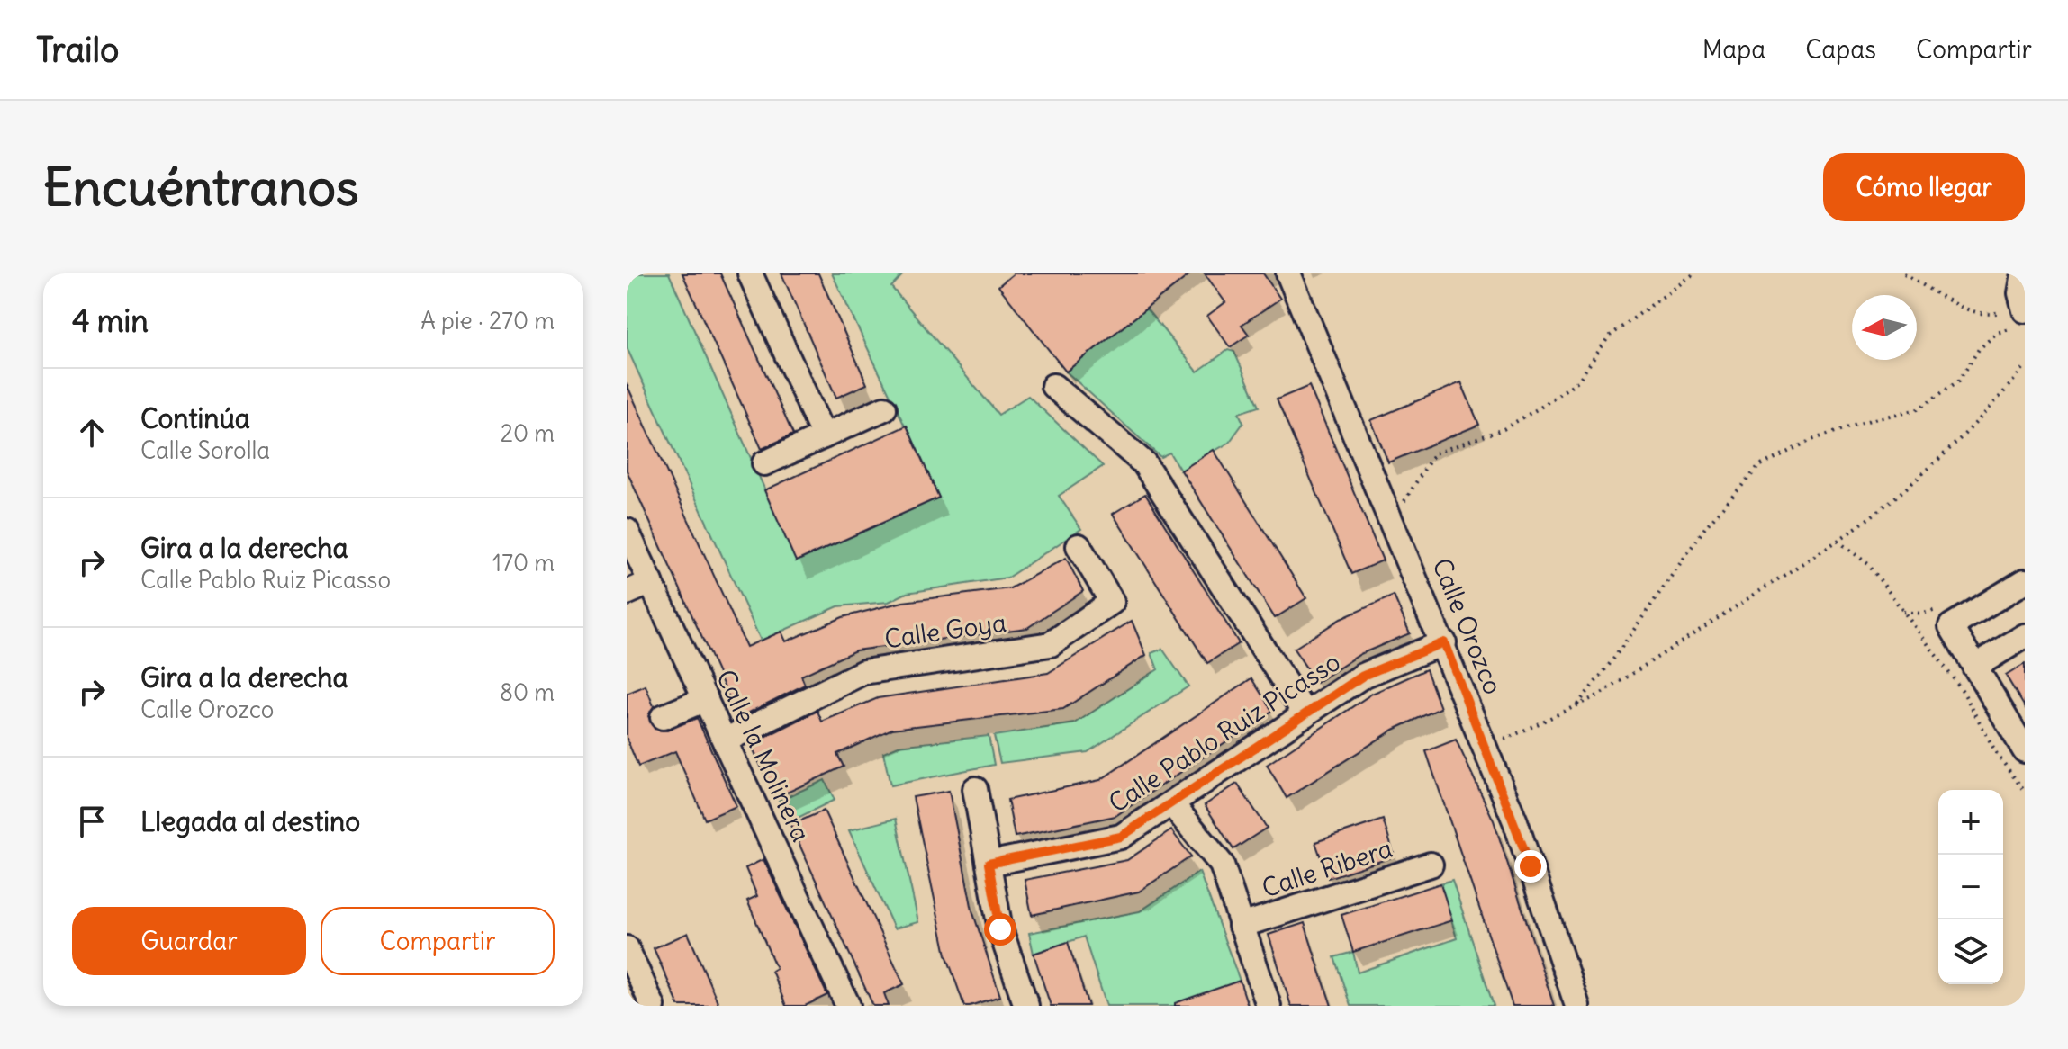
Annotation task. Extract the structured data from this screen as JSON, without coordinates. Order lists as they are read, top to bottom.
{
  "streets": {
    "street": [
      "Calle Orozco",
      "Calle Goya",
      "Calle Pablo Ruiz Picasso",
      "Calle la Molinera",
      "Calle Ribera"
    ]
  },
  "crossings": [
    ["Calle Orozco", "Calle Pablo Ruiz Picasso"],
    ["Calle Goya", "Calle la Molinera"]
  ],
  "north": "left",
  "page": {
    "header": "Trailo",
    "nav": ["Mapa", "Capas", "Compartir"],
    "buttons": [
      "Cómo llegar",
      ["Guardar", "Compartir"]
    ],
    "title": "Encuéntranos",
    "heading": ["4 min", "A pie · 270 m"],
    "list": [
      ["Continúa", "Calle Sorolla", "20 m"],
      ["Gira a la derecha", "Calle Pablo Ruiz Picasso", "170 m"],
      ["Gira a la derecha", "Calle Orozco", "80 m"],
      "Llegada al destino"
    ],
    "map_buttons": ["+", "−"]
  }
}
